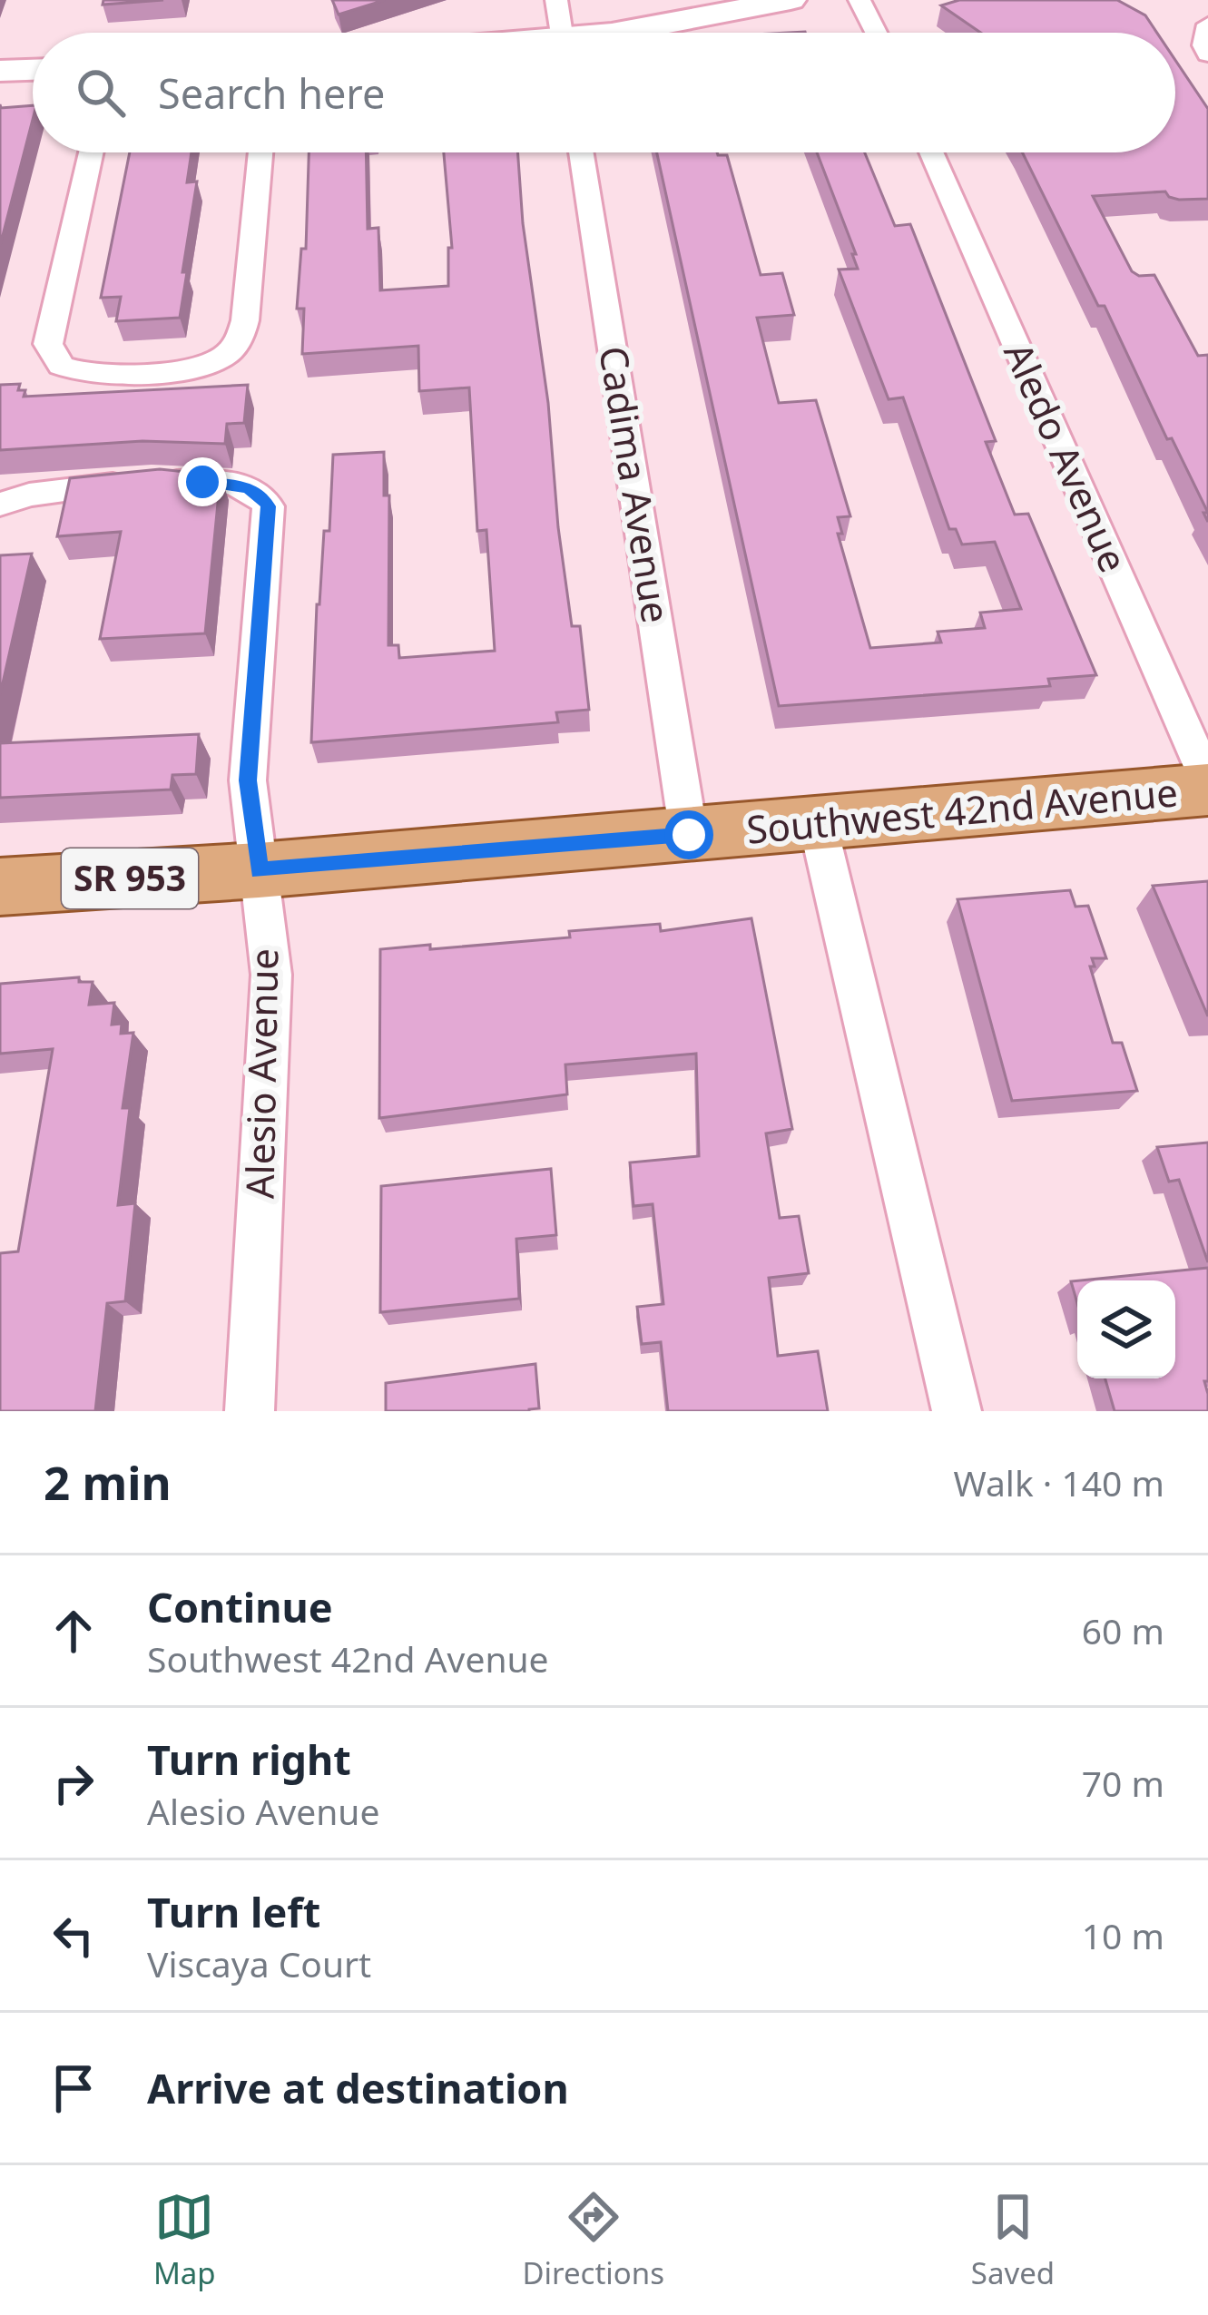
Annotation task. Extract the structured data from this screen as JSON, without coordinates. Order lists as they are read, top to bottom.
{
  "streets": {
    "main road": ["Southwest 42nd Avenue", "SR 953"],
    "street": ["Aledo Avenue", "Cadima Avenue", "Alesio Avenue"]
  },
  "crossings": [
    ["Cadima Avenue", "Southwest 42nd Avenue"],
    ["Southwest 42nd Avenue", "Alesio Avenue"]
  ],
  "page": {
    "search": "Search here",
    "heading": ["2 min", "Walk · 140 m"],
    "list": [
      ["Continue", "Southwest 42nd Avenue", "60 m"],
      ["Turn right", "Alesio Avenue", "70 m"],
      ["Turn left", "Viscaya Court", "10 m"],
      "Arrive at destination"
    ],
    "nav": ["Map", "Directions", "Saved"]
  }
}
